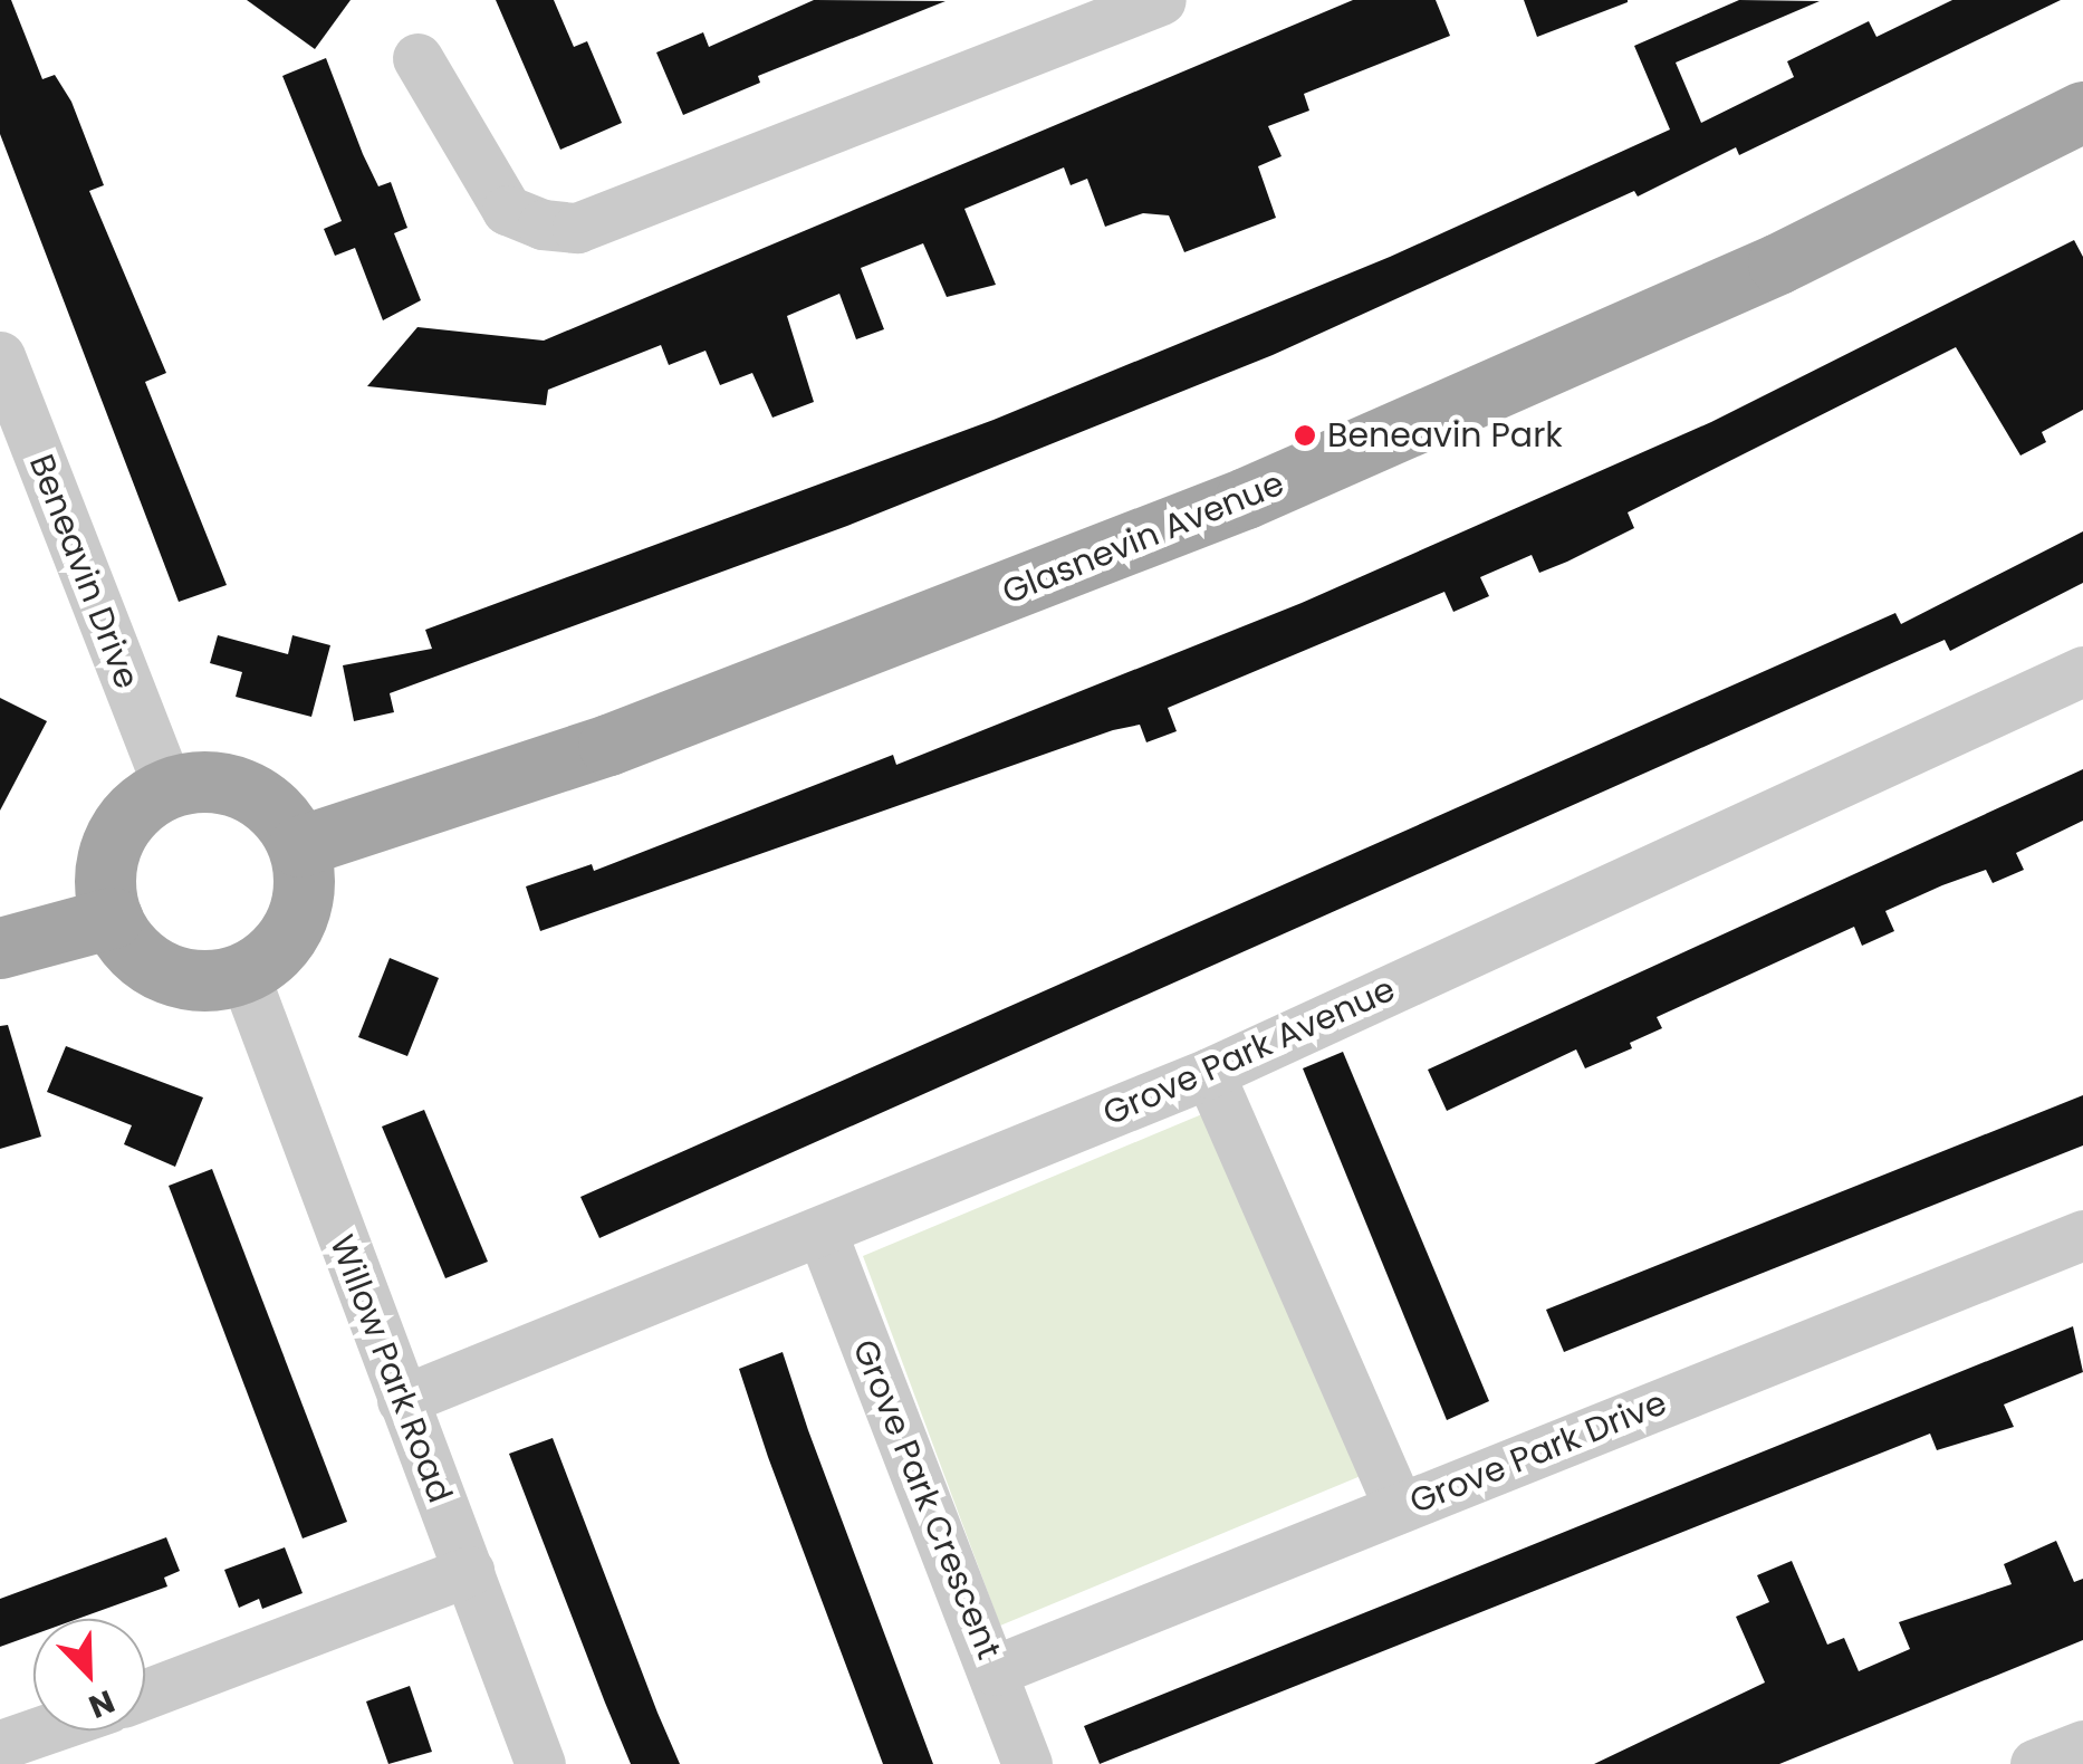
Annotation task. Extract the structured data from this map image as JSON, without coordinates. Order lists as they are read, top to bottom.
{
  "streets": {
    "main road": ["Glasnevin Avenue"],
    "street": [
      "Beneavin Drive",
      "Grove Park Avenue",
      "Willow Park Road",
      "Grove Park Drive",
      "Grove Park Crescent"
    ]
  },
  "crossings": [
    ["Glasnevin Avenue", "Beneavin Drive"],
    ["Glasnevin Avenue", "Willow Park Road"],
    ["Beneavin Drive", "Willow Park Road"],
    ["Grove Park Avenue", "Willow Park Road"],
    ["Grove Park Avenue", "Grove Park Crescent"],
    ["Grove Park Drive", "Grove Park Crescent"]
  ],
  "places": ["Beneavin Park"],
  "north": "bottom right"
}
